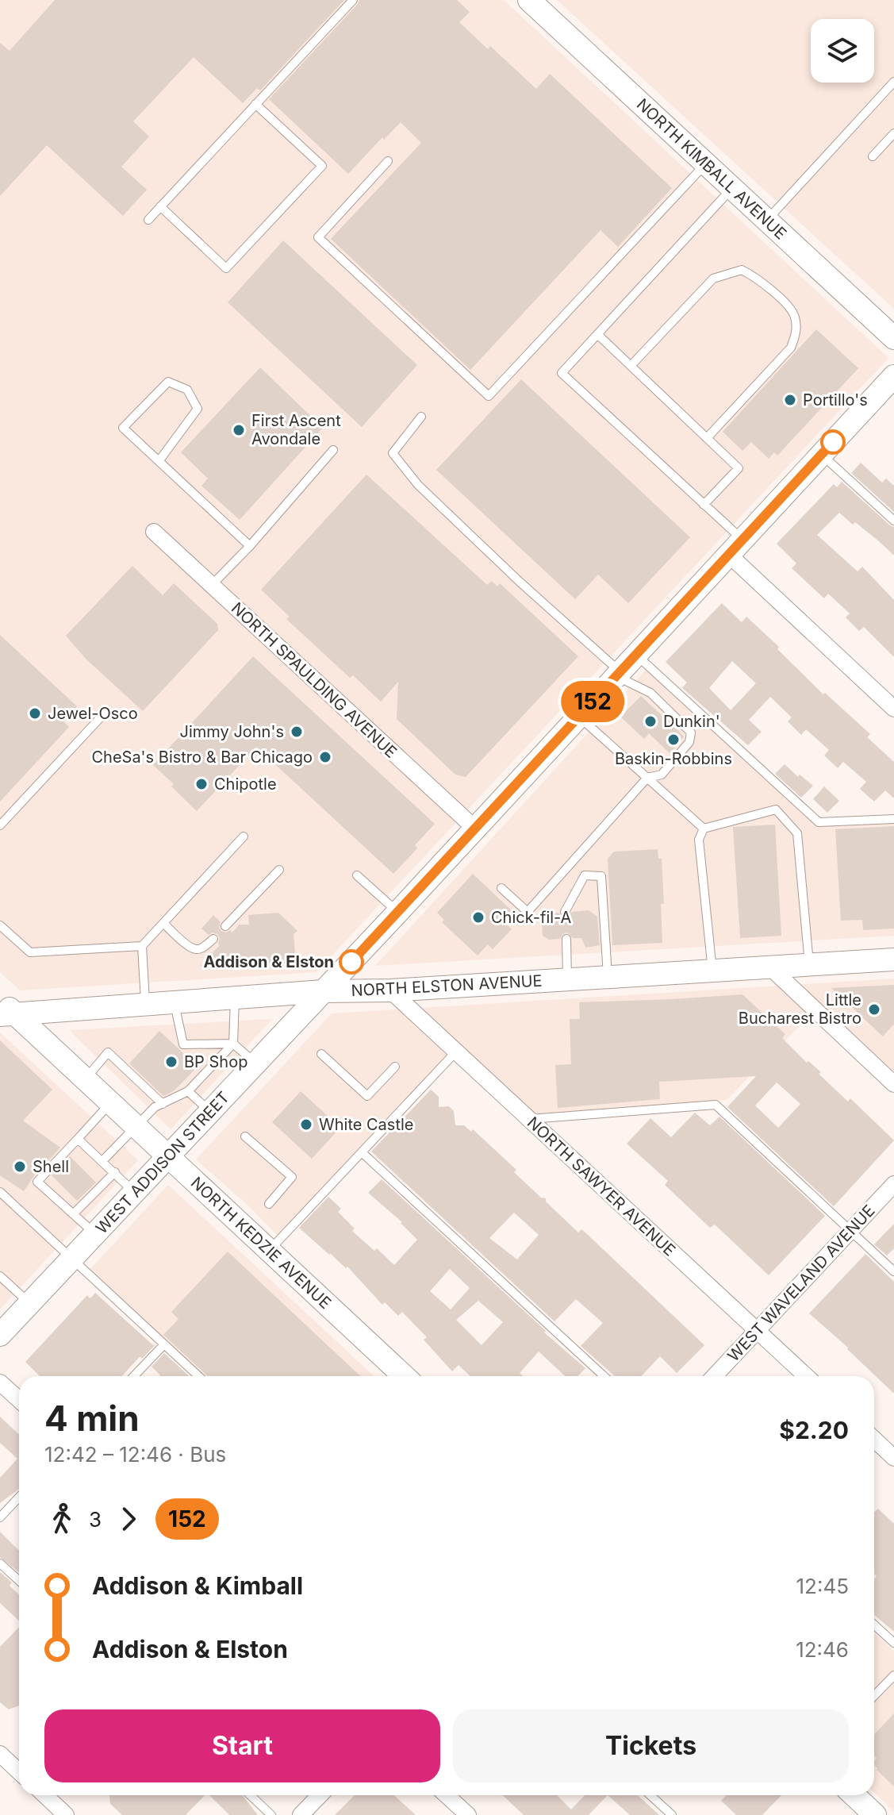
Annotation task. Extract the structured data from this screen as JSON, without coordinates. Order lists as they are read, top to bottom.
{
  "streets": {
    "main road": [
      "NORTH KIMBALL AVENUE",
      "NORTH ELSTON AVENUE",
      "WEST ADDISON STREET",
      "NORTH KEDZIE AVENUE"
    ],
    "street": ["NORTH SPAULDING AVENUE", "NORTH SAWYER AVENUE", "WEST WAVELAND AVENUE"]
  },
  "crossings": [
    ["NORTH SPAULDING AVENUE", "WEST ADDISON STREET"],
    ["NORTH ELSTON AVENUE", "WEST ADDISON STREET"],
    ["NORTH ELSTON AVENUE", "NORTH SAWYER AVENUE"],
    ["NORTH ELSTON AVENUE", "NORTH KEDZIE AVENUE"],
    ["WEST ADDISON STREET", "NORTH KEDZIE AVENUE"],
    ["NORTH SAWYER AVENUE", "WEST WAVELAND AVENUE"]
  ],
  "places": [
    "Portillo's",
    "First Ascent Avondale",
    "Jewel-Osco",
    "Dunkin'",
    "Jimmy John's",
    "Baskin-Robbins",
    "CheSa's Bistro & Bar Chicago",
    "Chipotle",
    "Chick-fil-A",
    "Addison & Elston",
    "Little Bucharest Bistro",
    "BP Shop",
    "White Castle",
    "Shell"
  ],
  "lines": ["bus line 152"],
  "page": {
    "on_map": "152",
    "heading": ["4 min", "12:42 – 12:46 · Bus", "$2.20"],
    "legs": ["3", "152"],
    "list": [
      {
        "name": "Addison & Kimball",
        "value": "12:45"
      },
      {
        "name": "Addison & Elston",
        "value": "12:46"
      }
    ],
    "buttons": ["Start", "Tickets"]
  }
}
